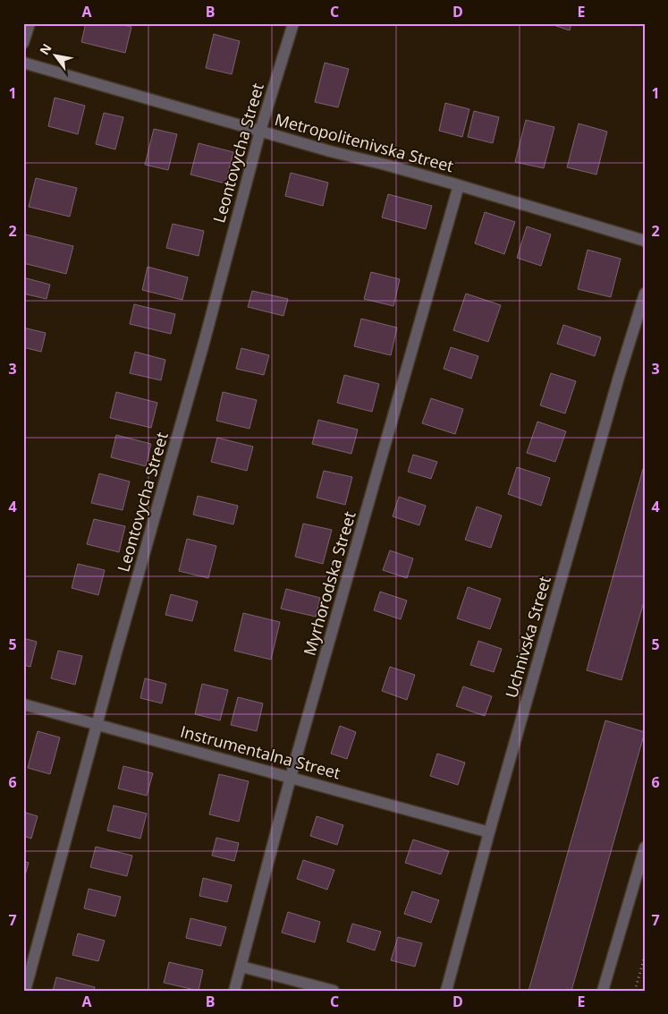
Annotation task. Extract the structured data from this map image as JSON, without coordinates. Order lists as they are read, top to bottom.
{
  "streets": {
    "street": [
      "Metropolitenivska Street",
      "Leontovycha Street",
      "Myrhorodska Street",
      "Uchnivska Street",
      "Instrumentalna Street"
    ]
  },
  "crossings": [
    ["Metropolitenivska Street", "Leontovycha Street"],
    ["Metropolitenivska Street", "Myrhorodska Street"],
    ["Leontovycha Street", "Instrumentalna Street"],
    ["Myrhorodska Street", "Instrumentalna Street"],
    ["Uchnivska Street", "Instrumentalna Street"]
  ],
  "north": "top left",
  "grid": {
    "columns": [
      "A",
      "B",
      "C",
      "D",
      "E"
    ],
    "rows": [
      "1",
      "2",
      "3",
      "4",
      "5",
      "6",
      "7"
    ]
  }
}
